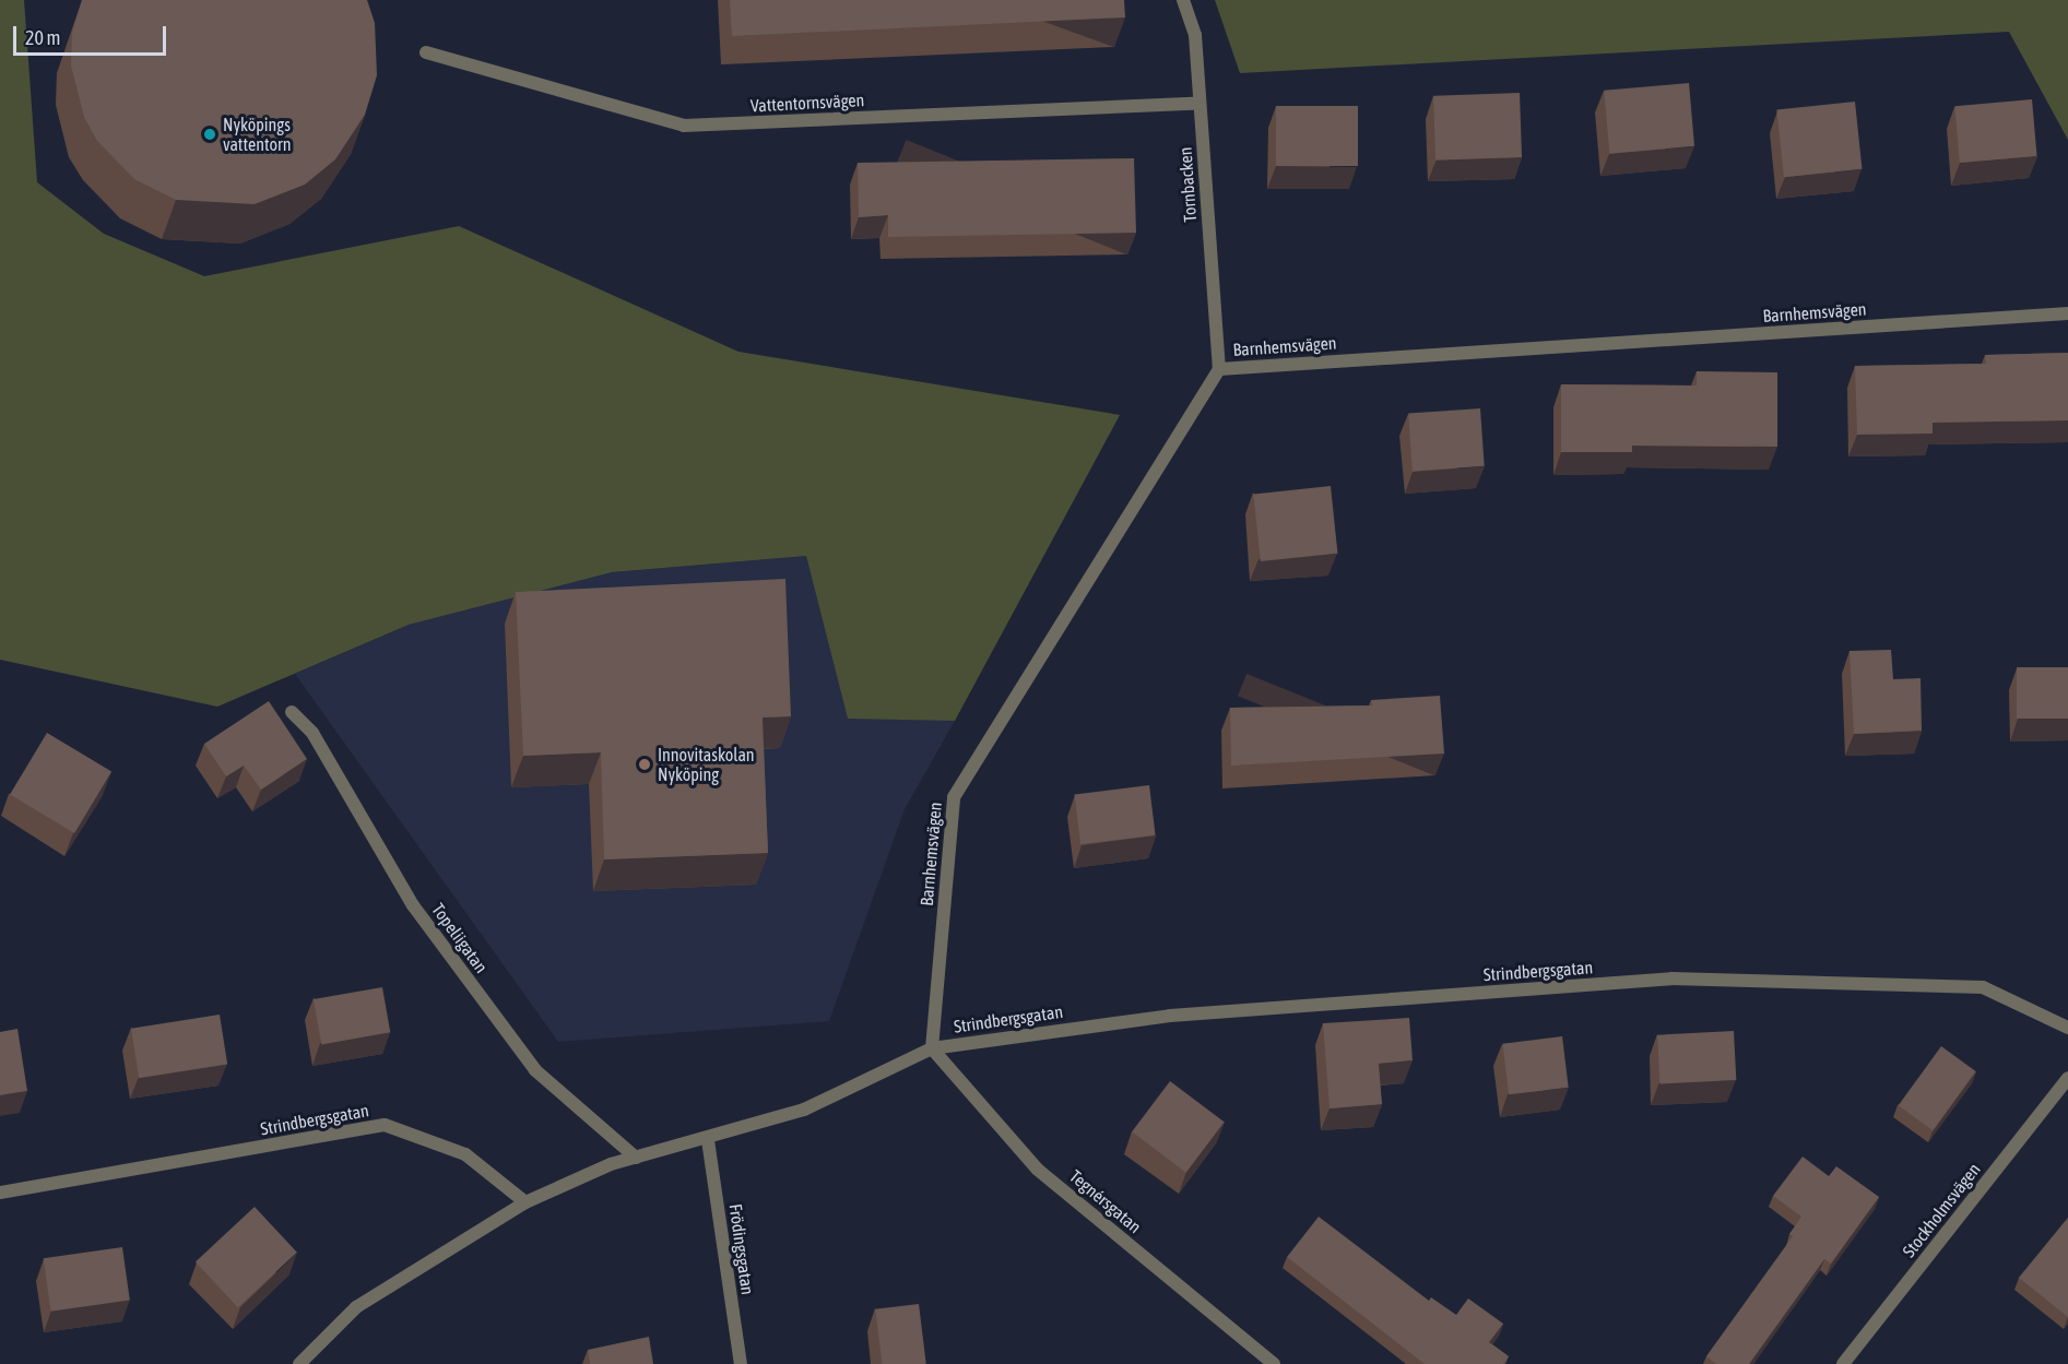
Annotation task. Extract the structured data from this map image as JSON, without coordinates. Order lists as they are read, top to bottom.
{
  "streets": {
    "street": [
      "Vattentornsvägen",
      "Tornbacken",
      "Barnhemsvägen",
      "Topeliigatan",
      "Strindbergsgatan",
      "Tegnérsgatan",
      "Stockholmsvägen",
      "Frödingsgatan"
    ]
  },
  "crossings": [
    ["Vattentornsvägen", "Tornbacken"],
    ["Tornbacken", "Barnhemsvägen"],
    ["Barnhemsvägen", "Strindbergsgatan"],
    ["Barnhemsvägen", "Tegnérsgatan"],
    ["Topeliigatan", "Strindbergsgatan"],
    ["Strindbergsgatan", "Tegnérsgatan"],
    ["Strindbergsgatan", "Frödingsgatan"]
  ],
  "places": ["Nyköpings vattentorn", "Innovitaskolan Nyköping"],
  "scale_bar": "20 m"
}
